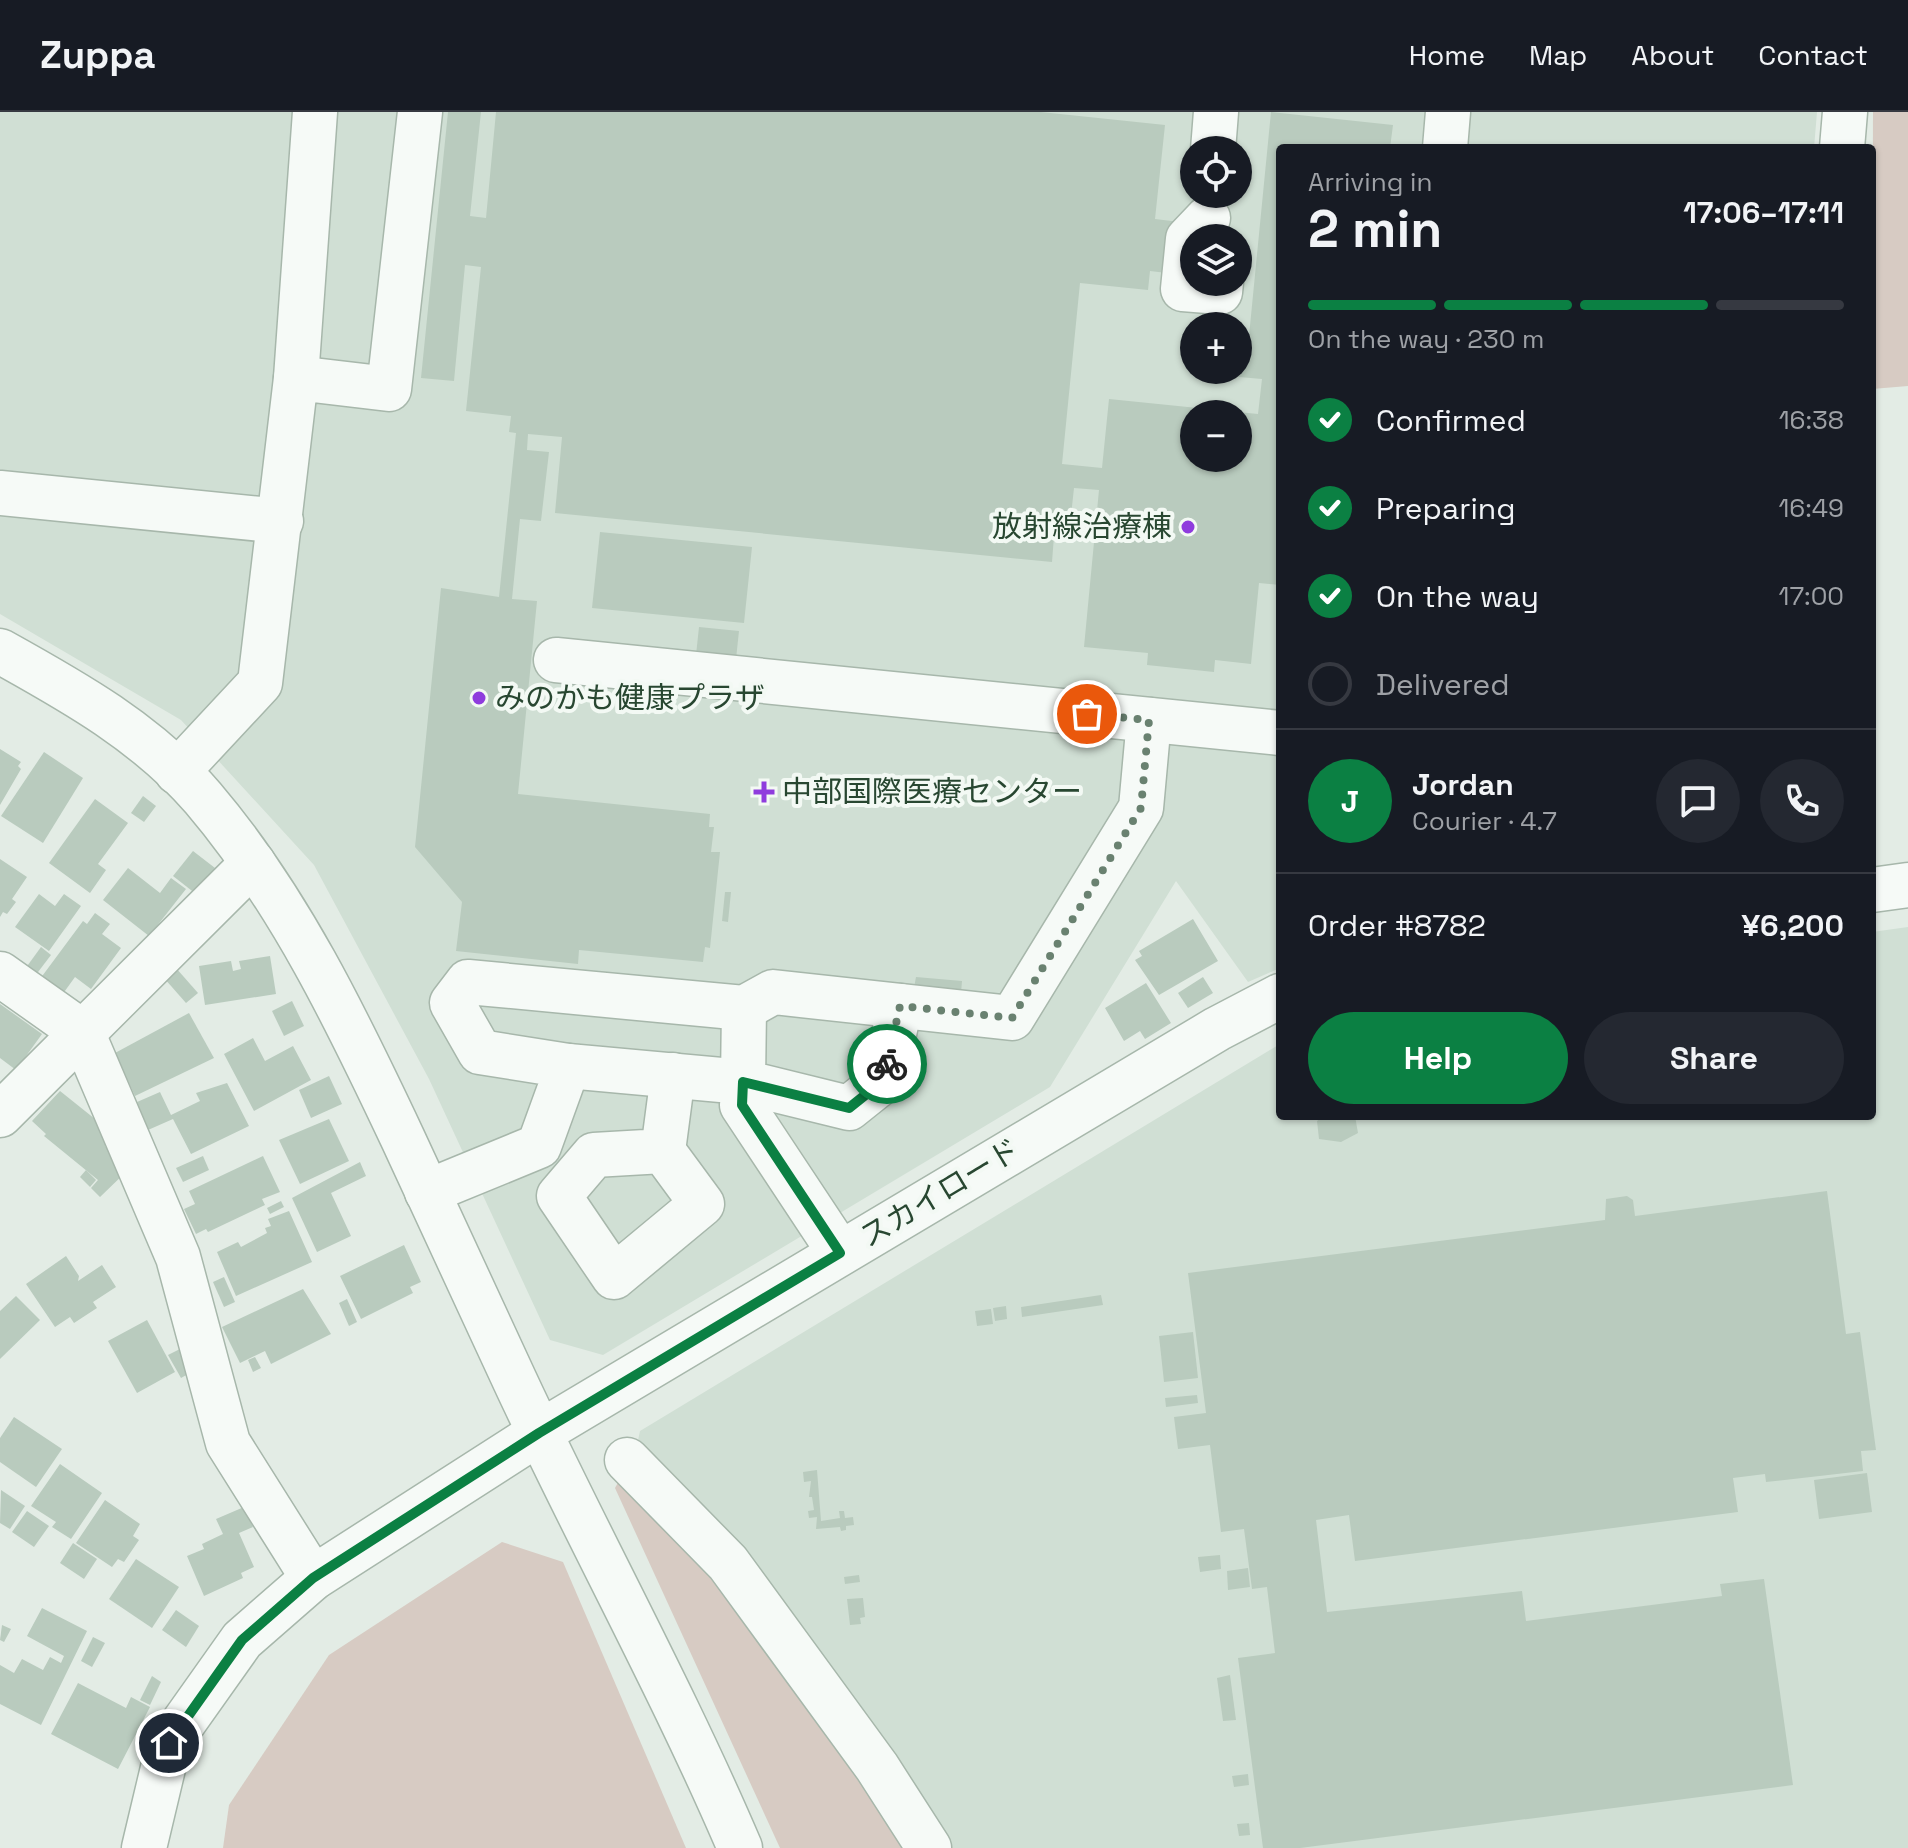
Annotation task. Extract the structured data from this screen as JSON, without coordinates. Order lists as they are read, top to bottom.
{
  "streets": {
    "street": ["スカイロード"]
  },
  "places": {
    "other": ["放射線治療棟", "みのかも健康プラザ"],
    "health": ["中部国際医療センター"]
  },
  "page": {
    "header": "Zuppa",
    "nav": [
      "Home",
      "Map",
      "About",
      "Contact"
    ],
    "map_buttons": ["+", "−"],
    "heading": ["2 min", "Arriving in", "17:06–17:11"],
    "panel": [
      "Jordan",
      "Courier · 4.7",
      "Order #8782",
      "¥6,200"
    ],
    "bar": "On the way · 230 m",
    "list": [
      ["Confirmed", "16:38"],
      ["Preparing", "16:49"],
      ["On the way", "17:00"],
      "Delivered"
    ],
    "round": "J",
    "buttons": ["Help", "Share"]
  }
}
